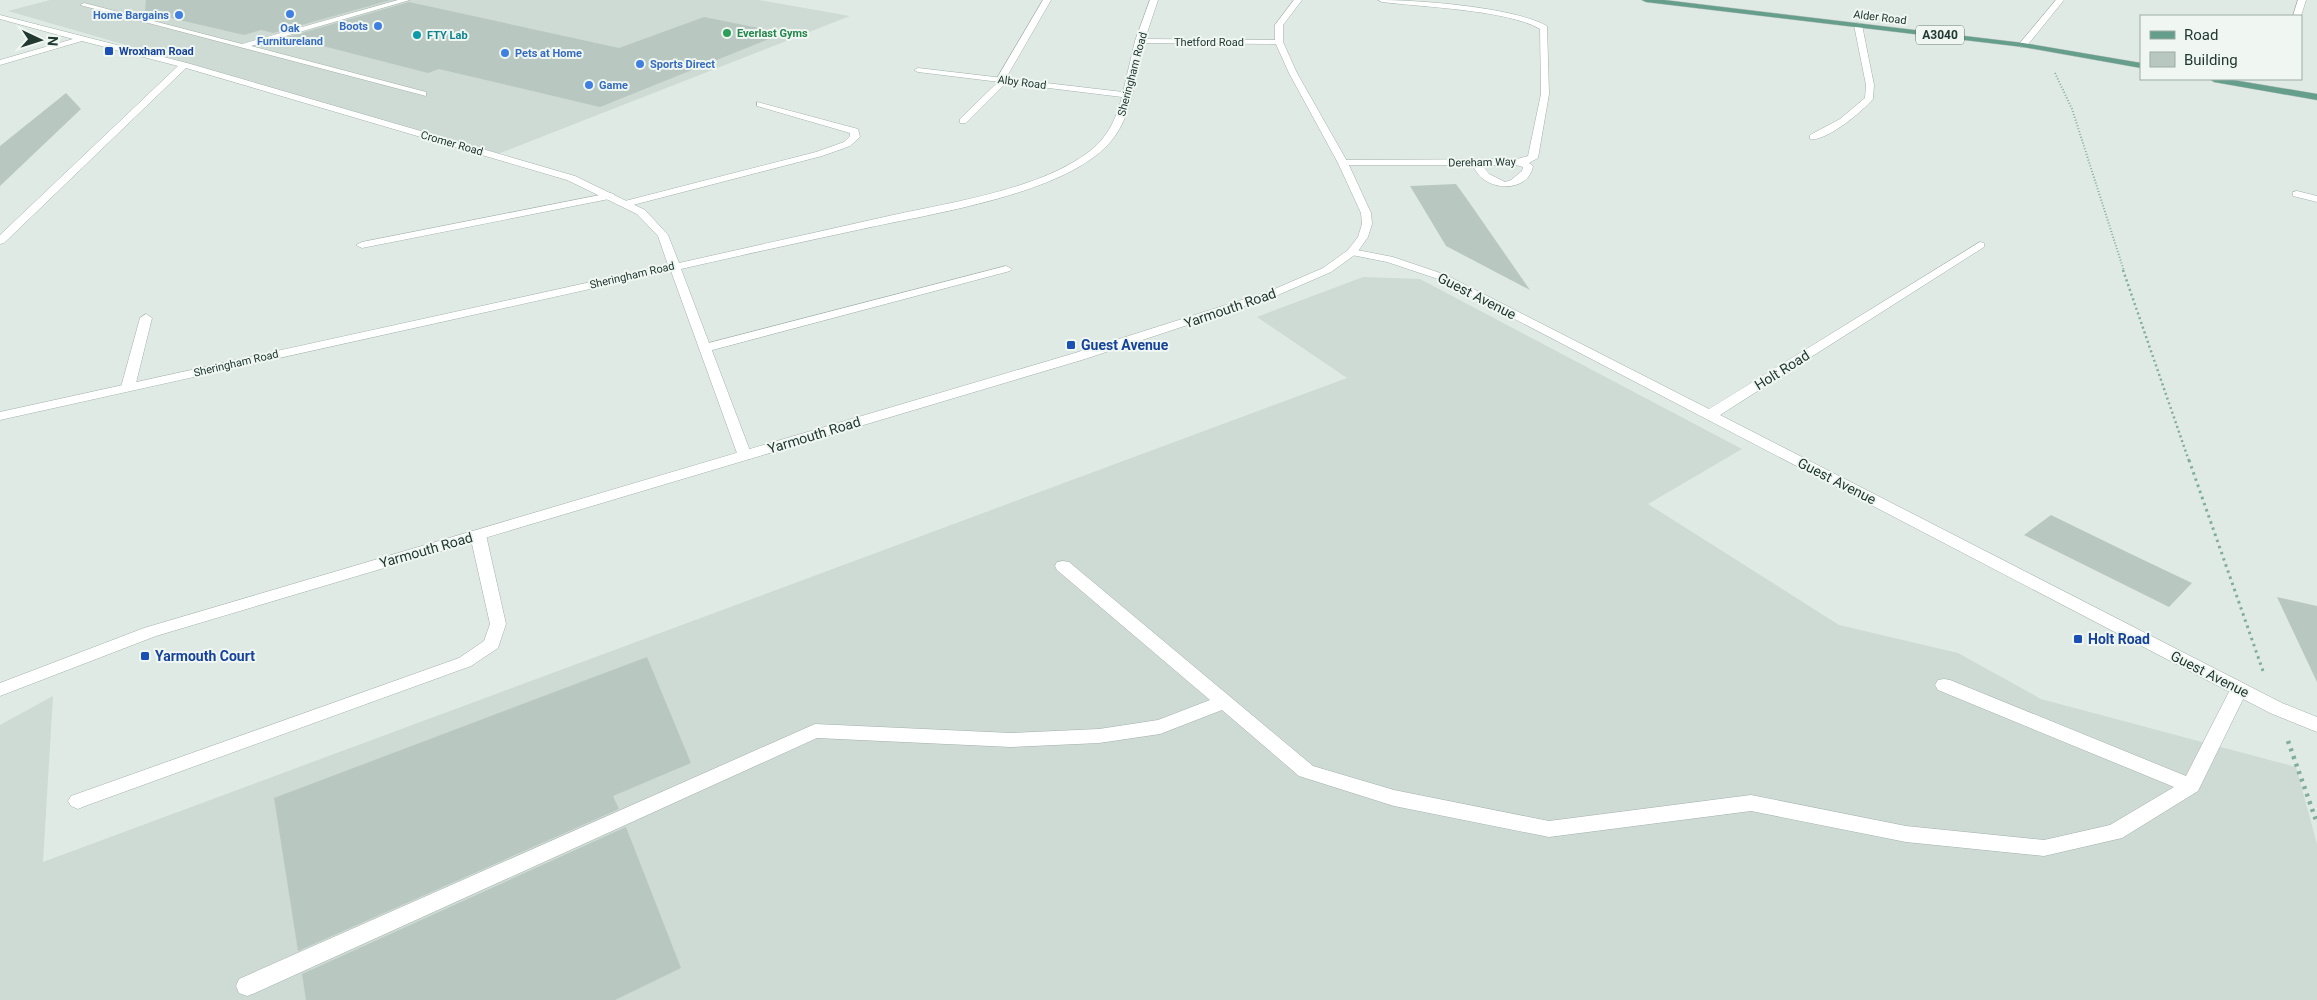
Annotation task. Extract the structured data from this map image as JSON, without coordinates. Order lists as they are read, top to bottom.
{
  "streets": {
    "main road": ["Alder Road", "A3040"],
    "street": [
      "Thetford Road",
      "Sheringham Road",
      "Alby Road",
      "Cromer Road",
      "Dereham Way",
      "Guest Avenue",
      "Yarmouth Road",
      "Holt Road"
    ]
  },
  "crossings": [
    ["Thetford Road", "Sheringham Road"],
    ["Thetford Road", "Yarmouth Road"],
    ["Sheringham Road", "Alby Road"],
    ["Sheringham Road", "Cromer Road"],
    ["Cromer Road", "Yarmouth Road"],
    ["Dereham Way", "Yarmouth Road"],
    ["Guest Avenue", "Yarmouth Road"],
    ["Guest Avenue", "Holt Road"]
  ],
  "places": {
    "other": [
      "Oak Furnitureland",
      "Home Bargains",
      "Boots",
      "Everlast Gyms",
      "FTY Lab",
      "Pets at Home",
      "Sports Direct",
      "Game"
    ],
    "transit": [
      "Wroxham Road",
      "Guest Avenue",
      "Holt Road",
      "Yarmouth Court"
    ]
  },
  "legend": ["Road", "Building"],
  "north": "right"
}
